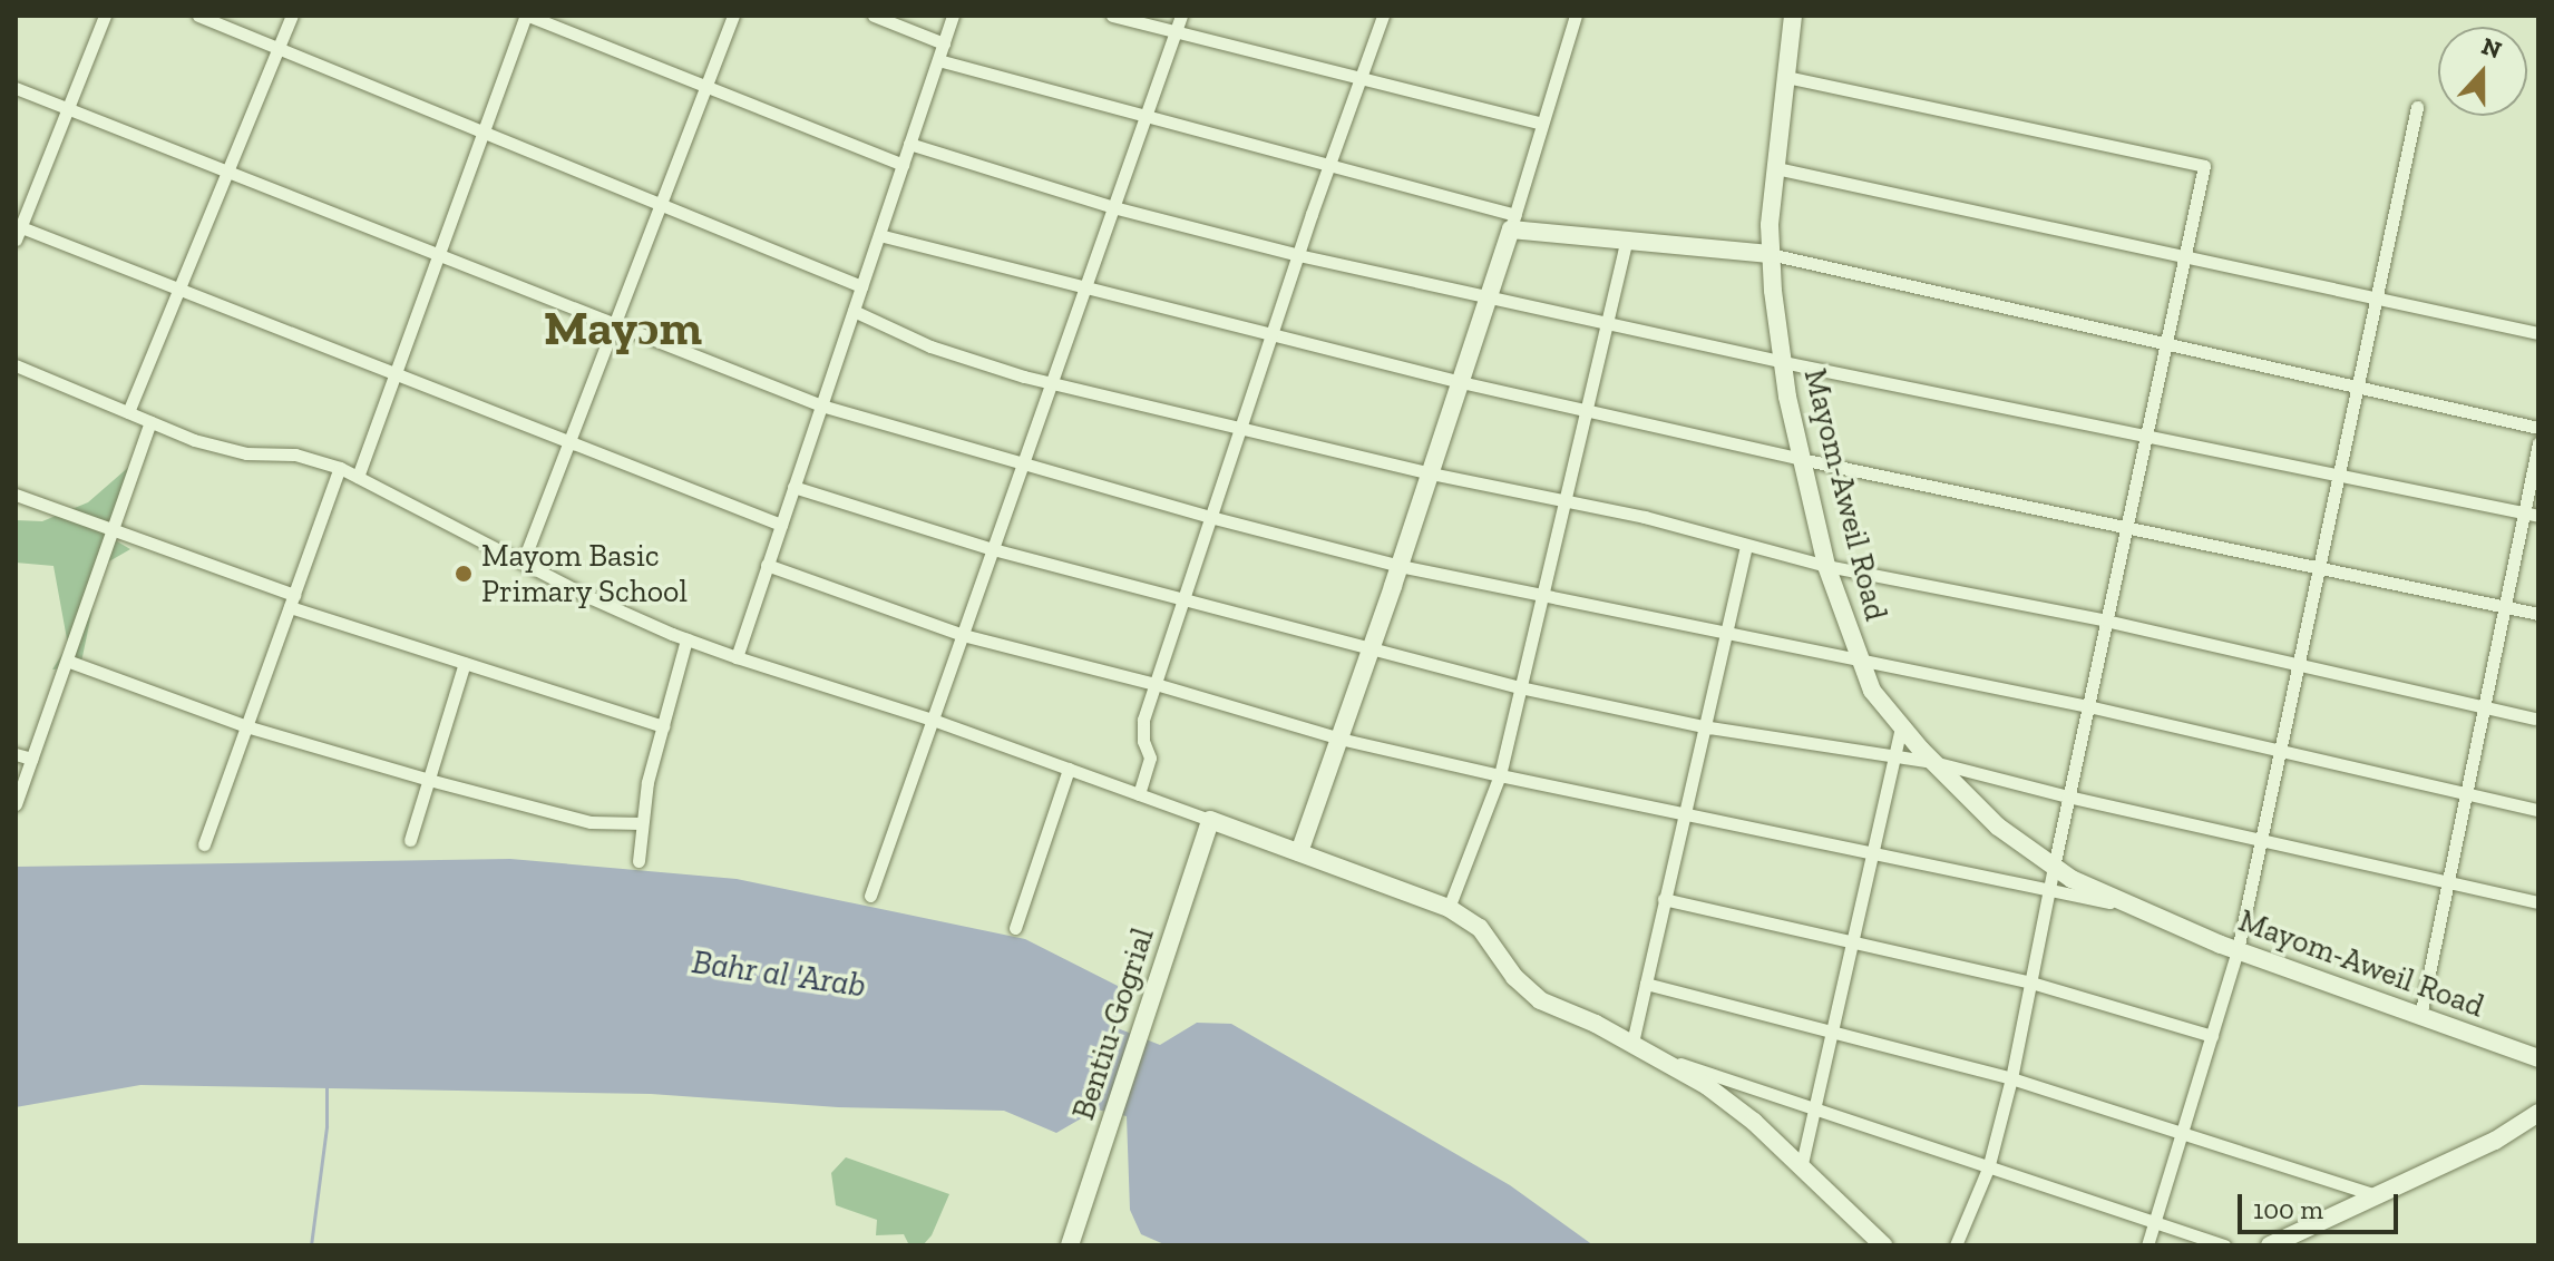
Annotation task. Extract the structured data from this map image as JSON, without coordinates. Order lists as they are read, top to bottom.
{
  "streets": {
    "main road": ["Mayom-Aweil Road", "Bentiu-Gogrial"]
  },
  "districts": ["Mayɔm"],
  "water": ["Bahr al 'Arab"],
  "places": ["Mayom Basic Primary School"],
  "scale_bar": "100 m",
  "north": "top"
}
